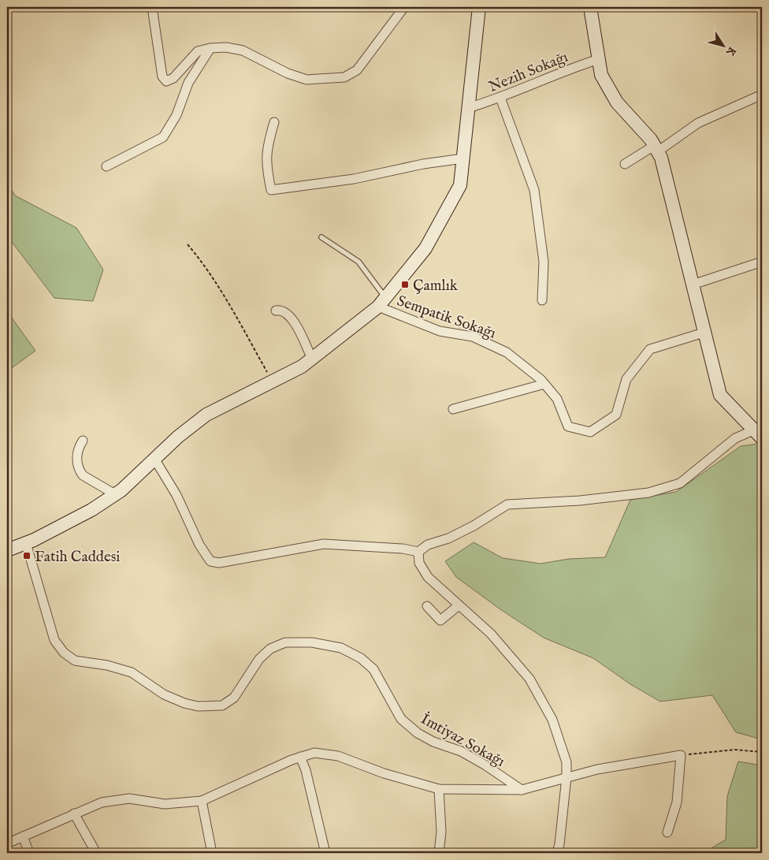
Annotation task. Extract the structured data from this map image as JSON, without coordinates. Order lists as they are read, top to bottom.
{
  "streets": {
    "street": ["Nezih Sokağı", "Sempatik Sokağı", "İmtiyaz Sokağı"]
  },
  "places": {
    "transit": ["Çamlık", "Fatih Caddesi"]
  },
  "north": "bottom right"
}
